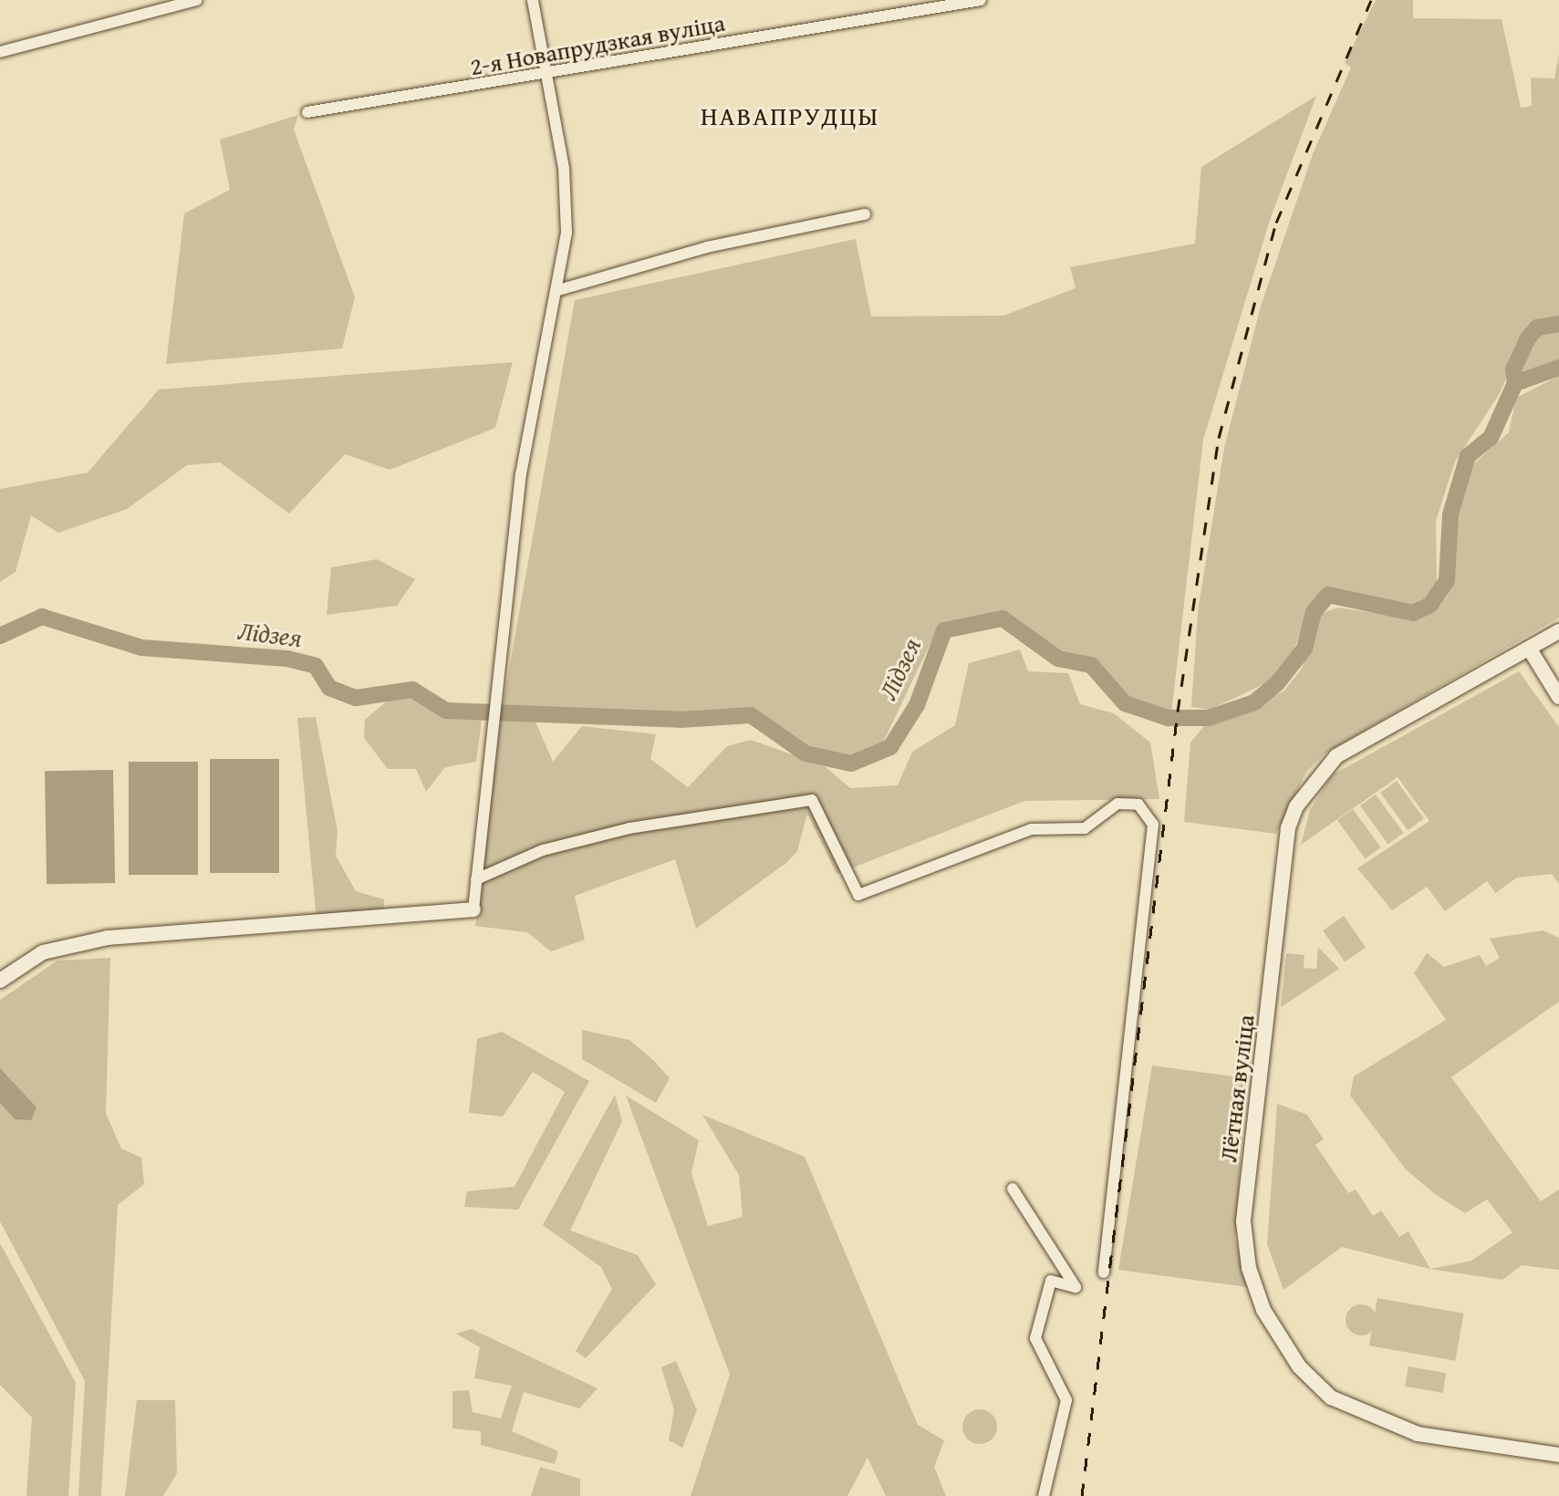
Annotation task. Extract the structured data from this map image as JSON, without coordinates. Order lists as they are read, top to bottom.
{
  "streets": {
    "street": ["2-я Новапрудзкая вуліца", "Лётная вуліца"]
  },
  "districts": ["НАВАПРУДЦЫ"],
  "water": ["Лідзея"]
}
